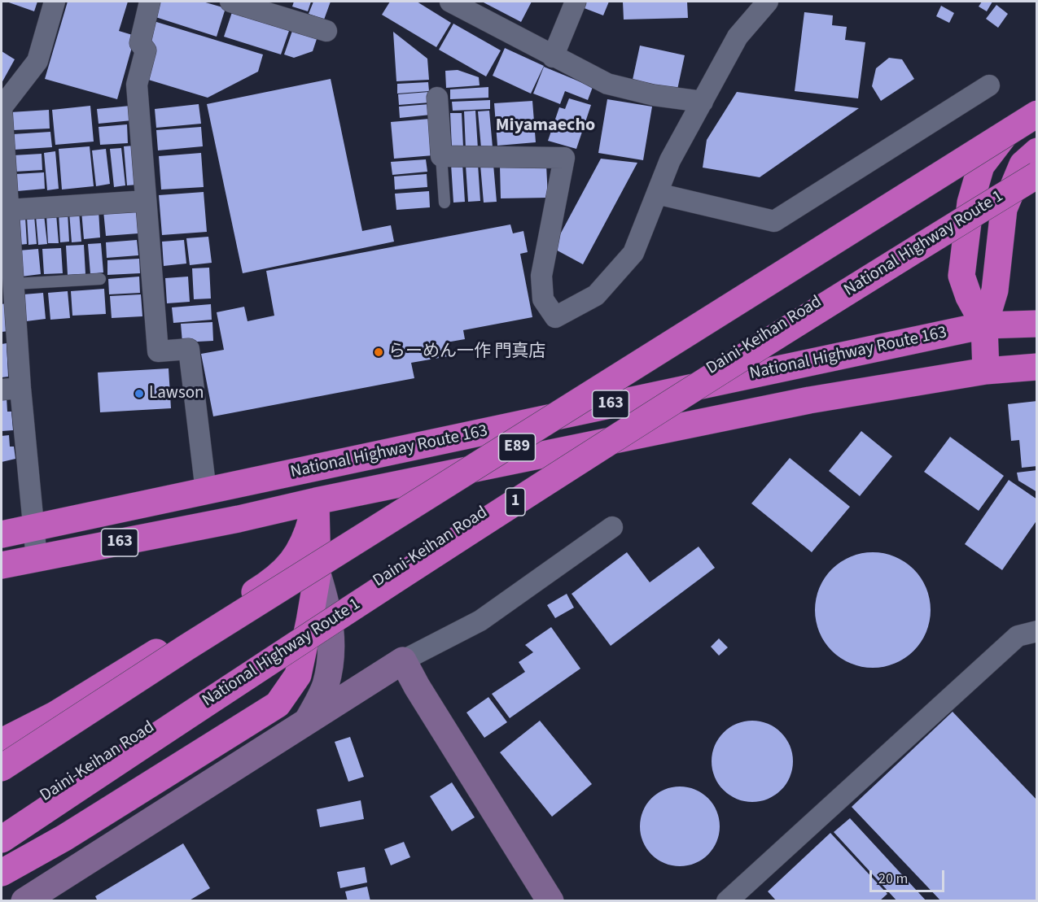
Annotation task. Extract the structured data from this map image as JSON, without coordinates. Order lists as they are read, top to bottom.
{
  "streets": {
    "highway": [
      "National Highway Route 1",
      "Daini-Keihan Road",
      "National Highway Route 163",
      "163",
      "E89",
      "1"
    ]
  },
  "districts": ["Miyamaecho"],
  "places": ["らーめん一作 門真店", "Lawson"],
  "scale_bar": "20 m"
}
